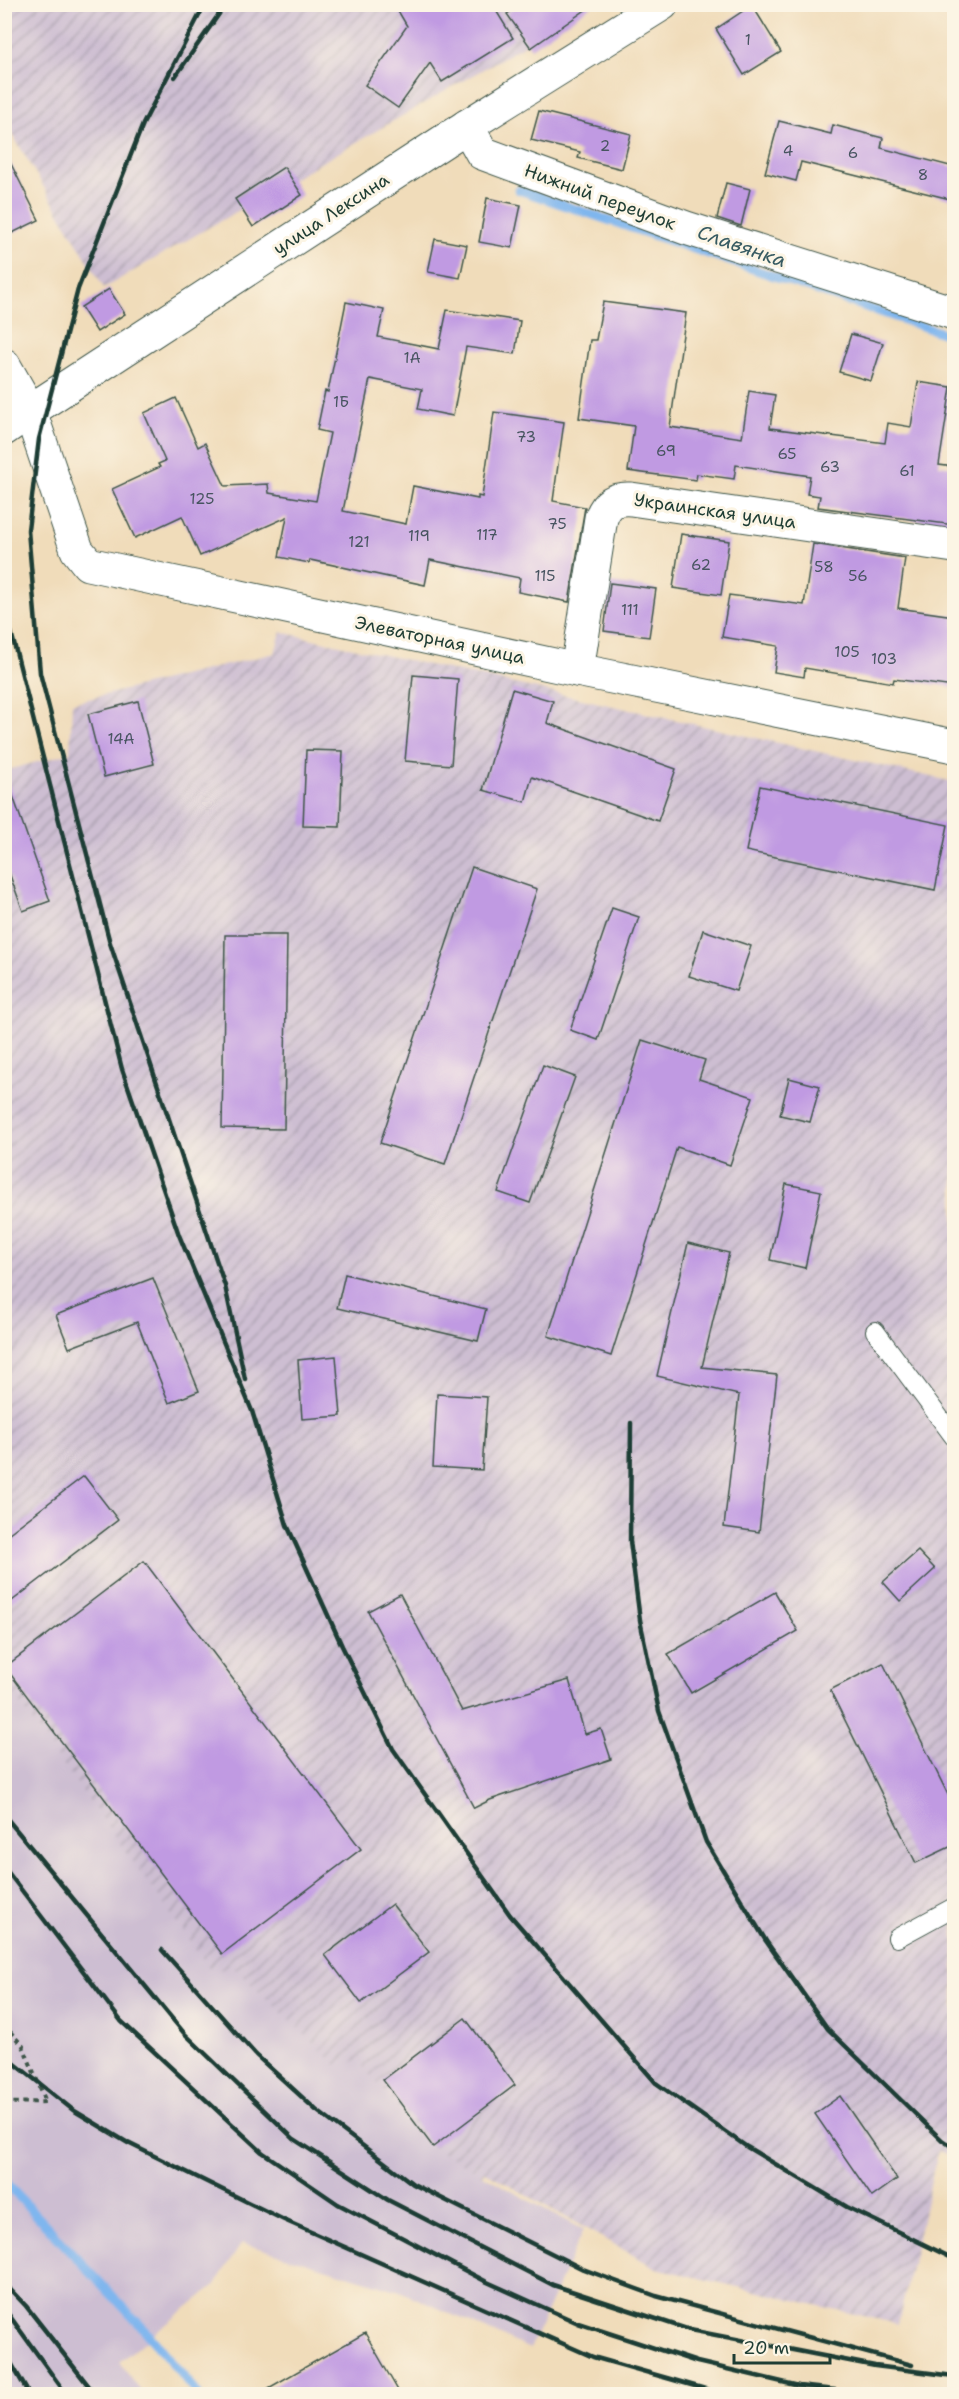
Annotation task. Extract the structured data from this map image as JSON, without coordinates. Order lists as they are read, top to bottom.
{
  "streets": {
    "street": [
      "Нижний переулок",
      "улица Лексина",
      "Украинская улица",
      "Элеваторная улица"
    ]
  },
  "crossings": [
    ["Нижний переулок", "улица Лексина"],
    ["улица Лексина", "Элеваторная улица"],
    ["Украинская улица", "Элеваторная улица"]
  ],
  "water": ["Славянка"],
  "house_numbers": [
    "1",
    "2",
    "4",
    "6",
    "8",
    "1А",
    "1Б",
    "73",
    "69",
    "65",
    "63",
    "61",
    "125",
    "75",
    "117",
    "119",
    "121",
    "62",
    "58",
    "115",
    "56",
    "111",
    "105",
    "103",
    "14А"
  ],
  "scale_bar": "20 m"
}
